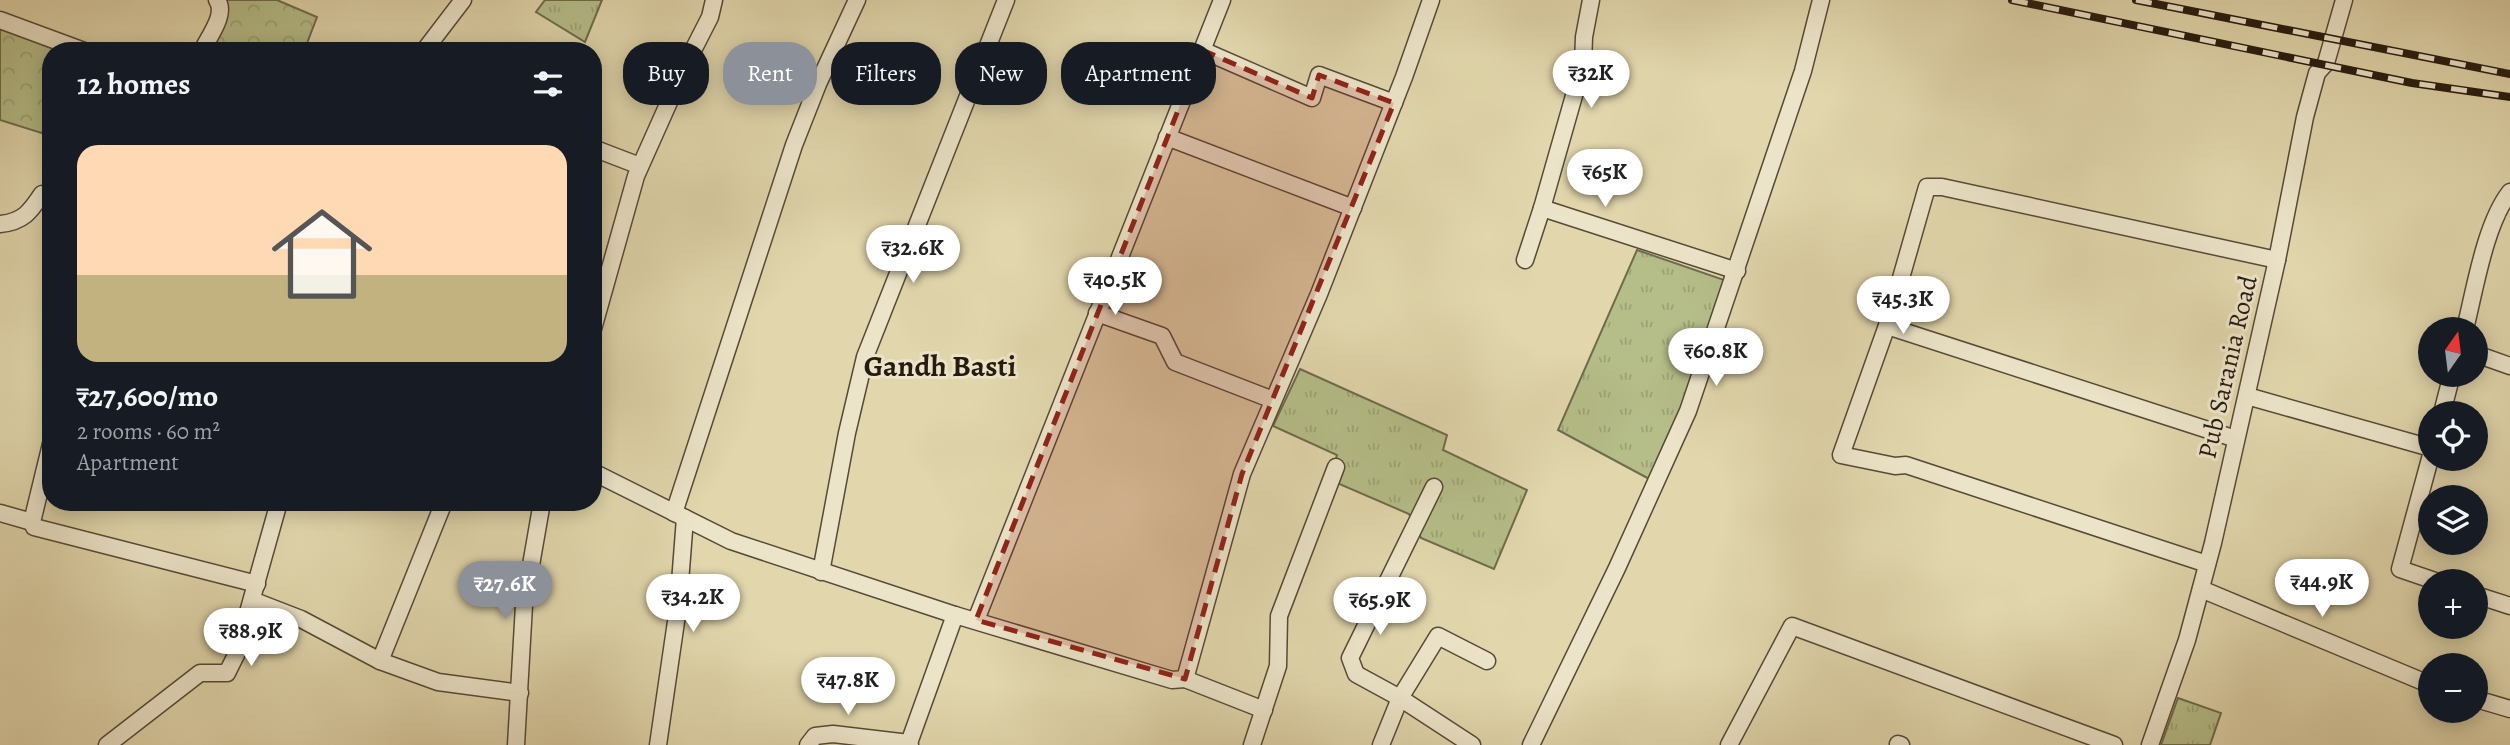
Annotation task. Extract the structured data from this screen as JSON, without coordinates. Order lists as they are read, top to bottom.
{
  "streets": {
    "street": ["Pub Sarania Road"]
  },
  "districts": ["Gandh Basti"],
  "north": "top",
  "page": {
    "chip": [
      "Buy",
      "Rent",
      "Filters",
      "New",
      "Apartment"
    ],
    "heading": "12 homes",
    "price": [
      "₹32K",
      "₹65K",
      "₹32.6K",
      "₹40.5K",
      "₹45.3K",
      "₹60.8K",
      "₹44.9K",
      "₹27.6K",
      "₹34.2K",
      "₹65.9K",
      "₹88.9K",
      "₹47.8K"
    ],
    "list": [
      {
        "name": "₹27,600/mo",
        "note": "2 rooms · 60 m² · Apartment"
      }
    ],
    "map_buttons": ["+", "−"]
  }
}
